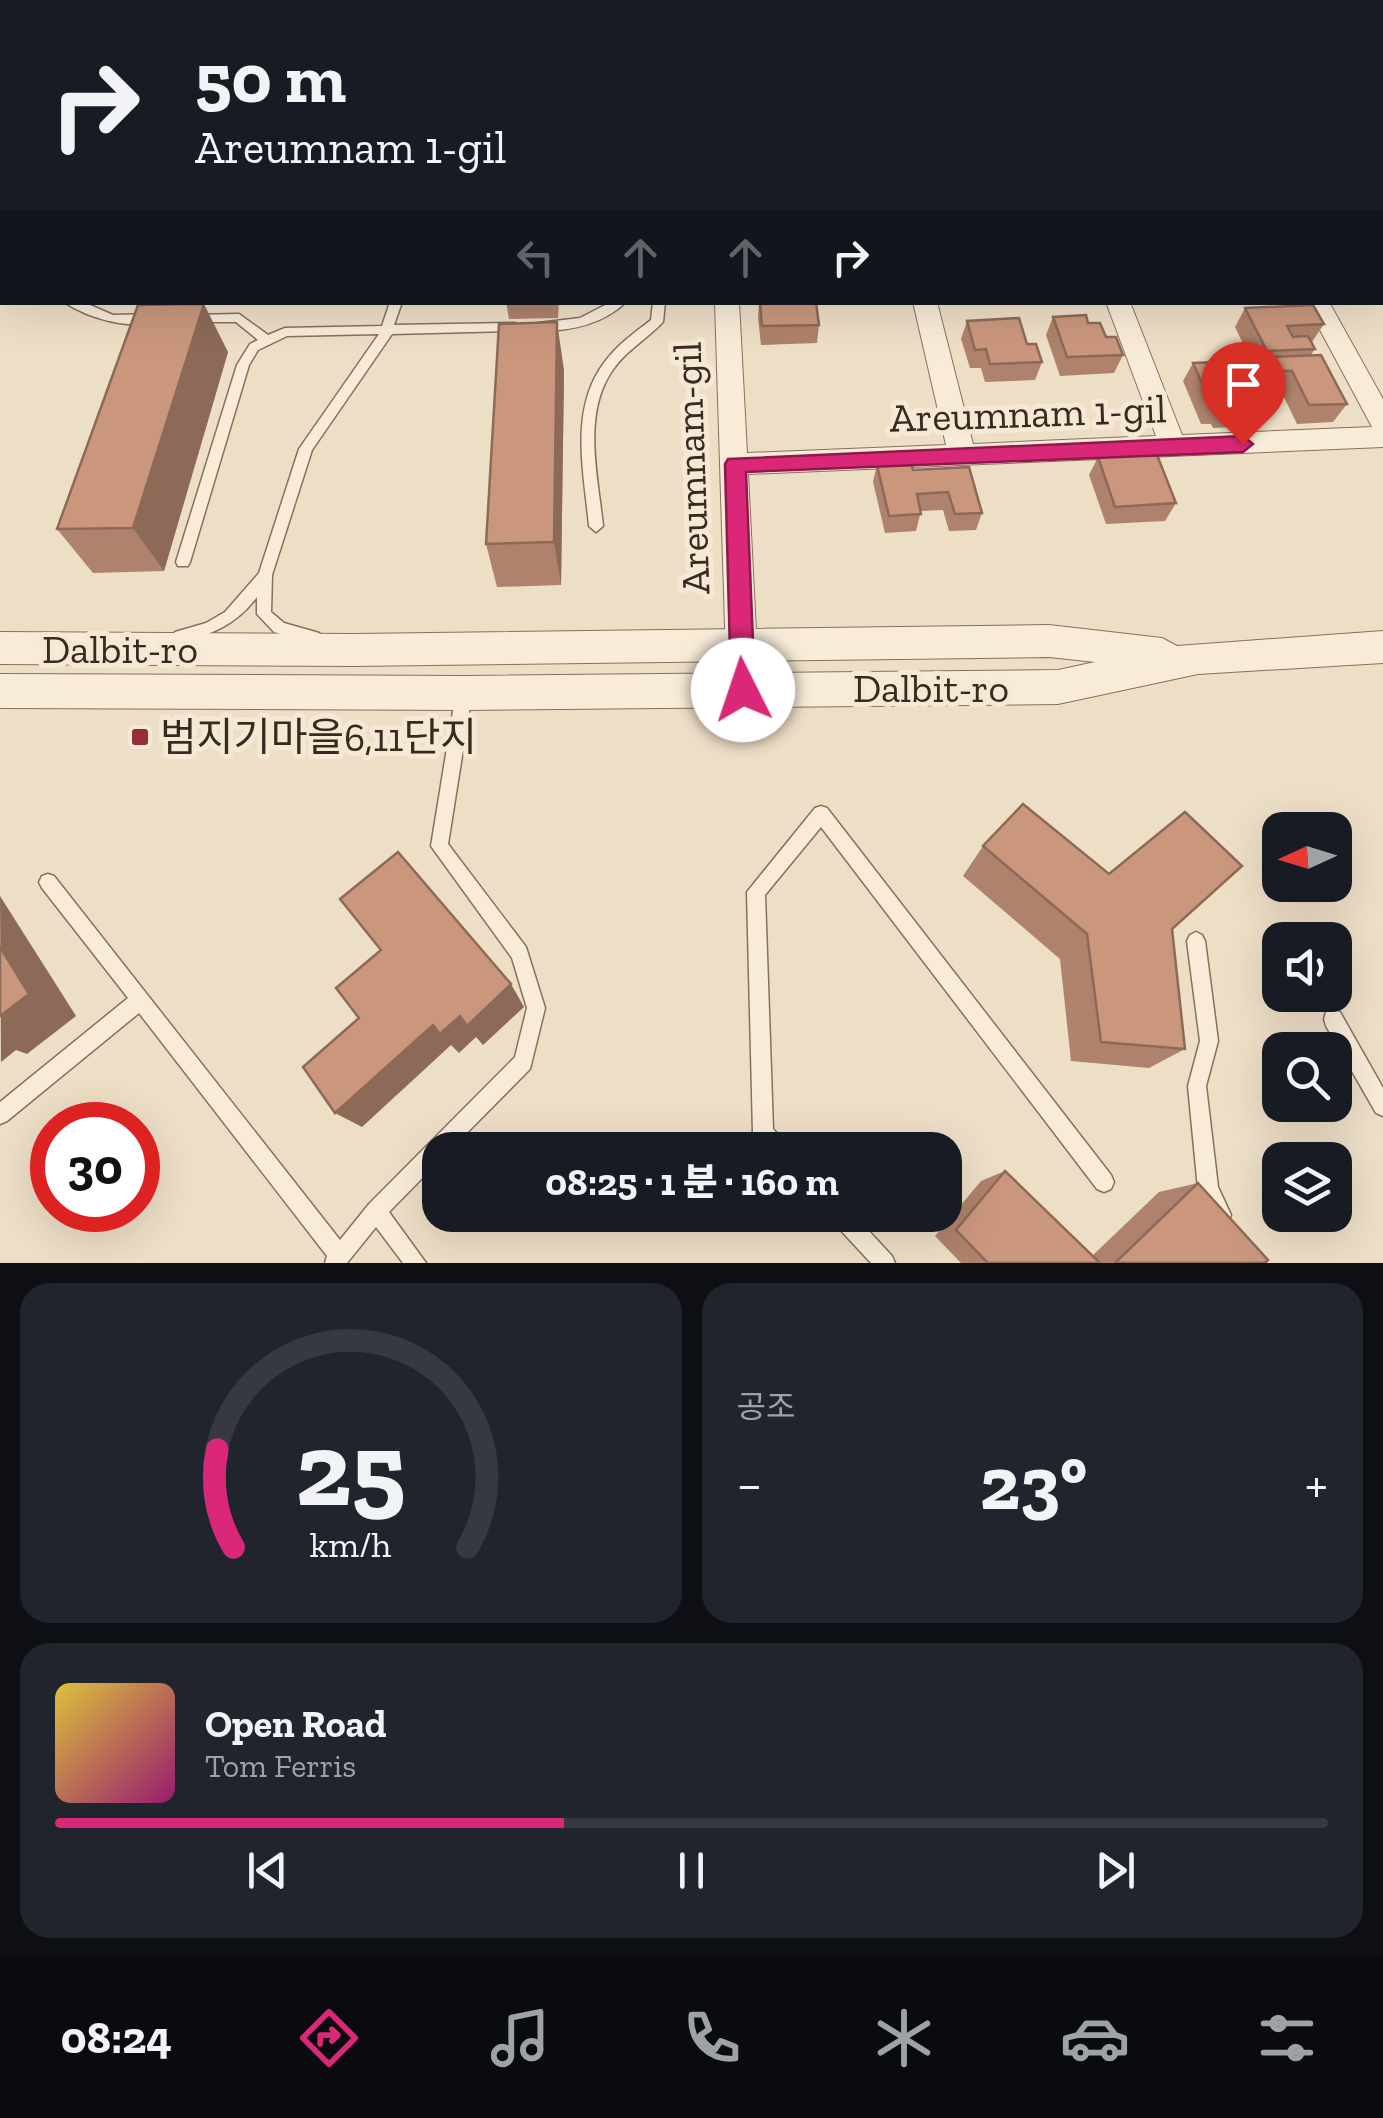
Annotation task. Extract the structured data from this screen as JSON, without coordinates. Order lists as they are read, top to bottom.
{
  "streets": {
    "street": ["Areumnam 1-gil", "Areumnam-gil", "Dalbit-ro"]
  },
  "crossings": [
    ["Areumnam 1-gil", "Areumnam-gil"],
    ["Areumnam-gil", "Dalbit-ro"]
  ],
  "places": {
    "transit": ["범지기마을6,11단지"]
  },
  "north": "left",
  "page": {
    "turn": ["50 m", "Areumnam 1-gil"],
    "limit": "30",
    "trip": "08:25 · 1 분 · 160 m",
    "tile": "공조",
    "heat": ["−", "23°", "+"],
    "song": ["Open Road", "Tom Ferris"],
    "tabs": "08:24",
    "gauge": ["25", "km/h"]
  }
}
